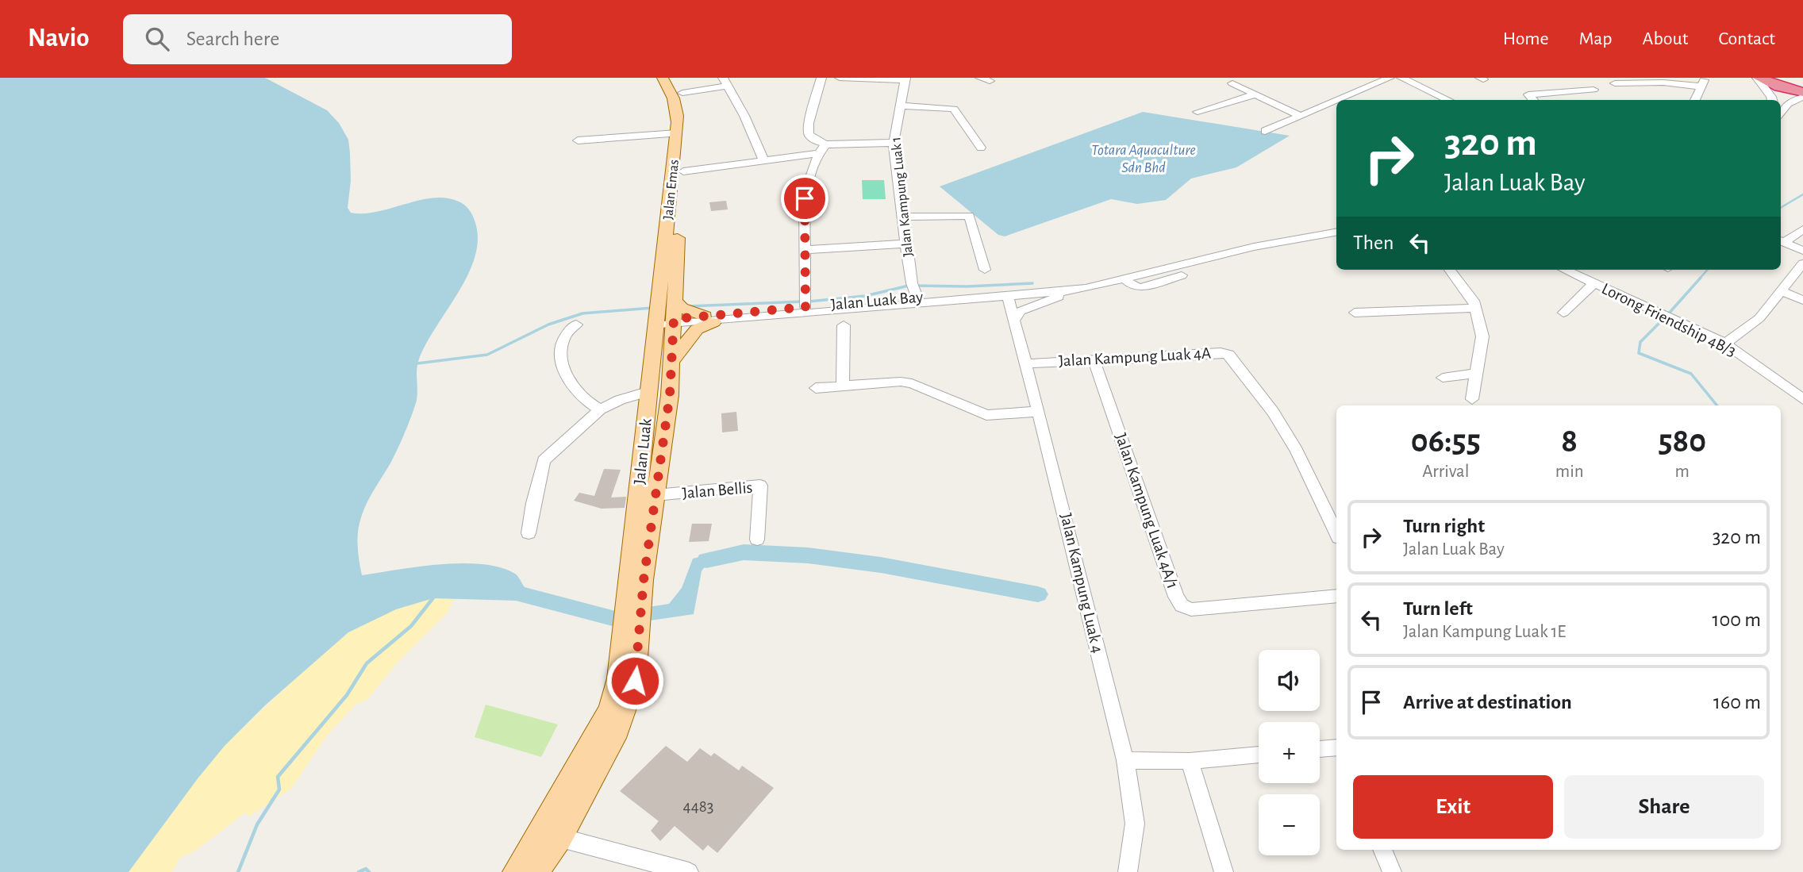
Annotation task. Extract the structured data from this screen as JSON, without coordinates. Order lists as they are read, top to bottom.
{
  "streets": {
    "main road": ["Jalan Emas", "Jalan Luak"],
    "street": [
      "Jalan Kampung Luak 1",
      "Jalan Luak Bay",
      "Lorong Friendship 4B/3",
      "Jalan Kampung Luak 4A",
      "Jalan Bellis",
      "Jalan Kampung Luak 4A/1",
      "Jalan Kampung Luak 4"
    ]
  },
  "crossings": [
    ["Jalan Emas", "Jalan Luak"],
    ["Jalan Kampung Luak 1", "Jalan Luak Bay"],
    ["Jalan Luak Bay", "Jalan Kampung Luak 4"],
    ["Jalan Kampung Luak 4A", "Jalan Kampung Luak 4A/1"],
    ["Jalan Kampung Luak 4A", "Jalan Kampung Luak 4"],
    ["Jalan Luak", "Jalan Bellis"]
  ],
  "water": ["Totara Aquaculture Sdn Bhd"],
  "house_numbers": ["4483"],
  "page": {
    "header": "Navio",
    "search": "Search here",
    "nav": [
      "Home",
      "Map",
      "About",
      "Contact"
    ],
    "turn": ["320 m", "Jalan Luak Bay"],
    "then": "Then",
    "eta": [
      "06:55",
      "Arrival",
      "8",
      "min",
      "580",
      "m"
    ],
    "list": [
      {
        "name": "Turn right",
        "note": "Jalan Luak Bay",
        "value": "320 m"
      },
      {
        "name": "Turn left",
        "note": "Jalan Kampung Luak 1E",
        "value": "100 m"
      },
      {
        "name": "Arrive at destination",
        "value": "160 m"
      }
    ],
    "map_buttons": ["+", "−"],
    "buttons": ["Exit", "Share"]
  }
}
